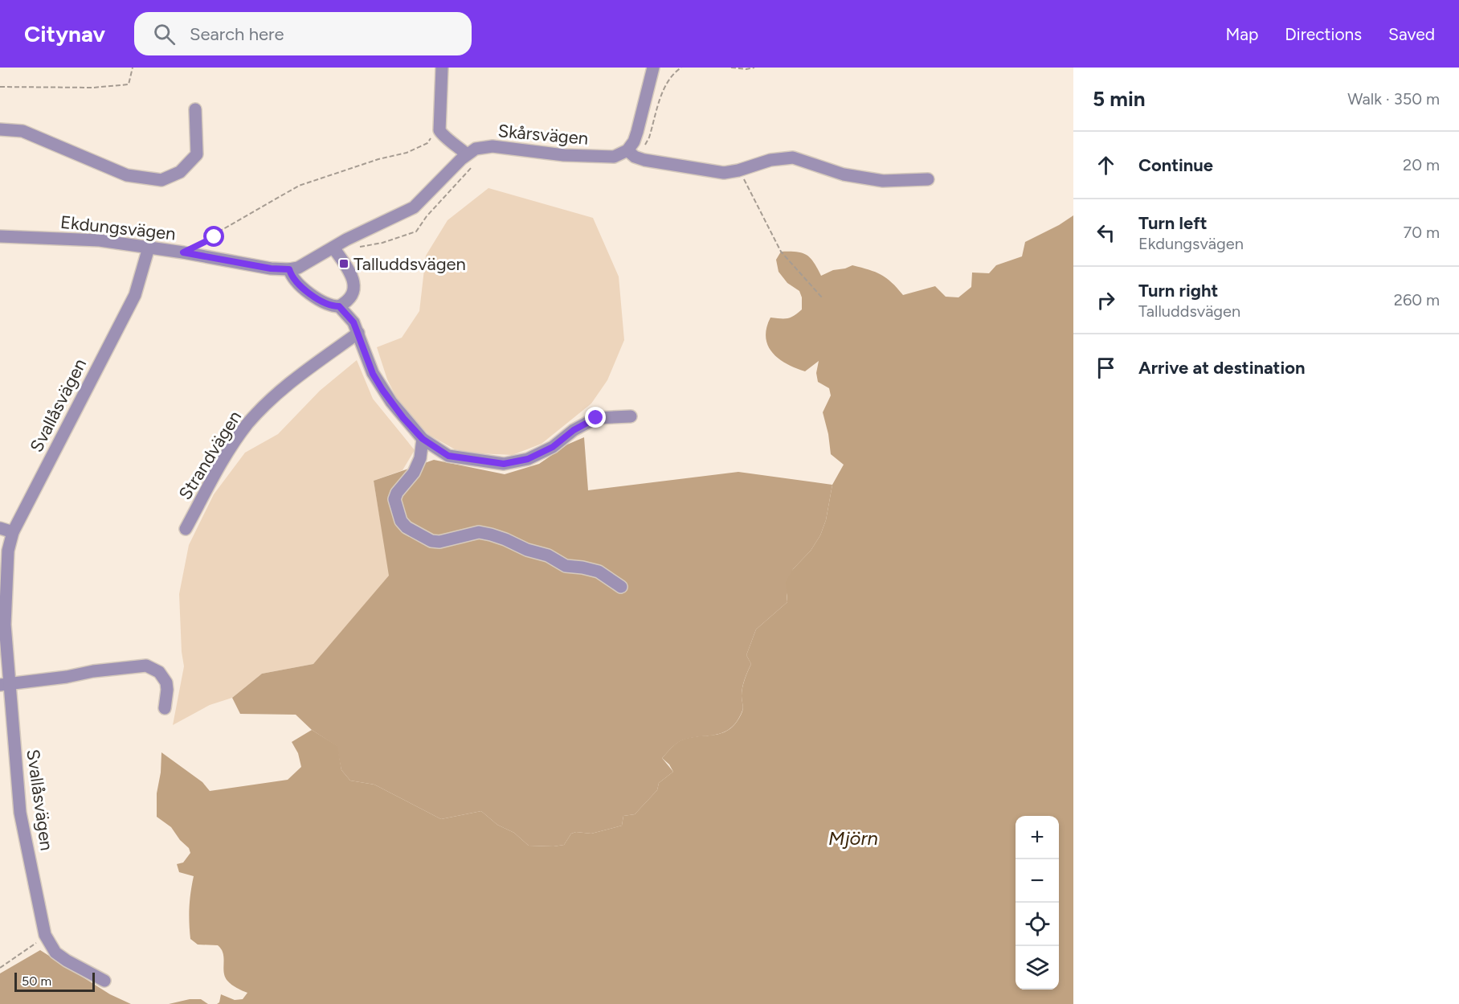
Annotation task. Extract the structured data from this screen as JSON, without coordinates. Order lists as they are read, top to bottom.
{
  "streets": {
    "street": [
      "Skårsvägen",
      "Ekdungsvägen",
      "Svallåsvägen",
      "Strandvägen"
    ]
  },
  "crossings": [
    ["Skårsvägen", "Ekdungsvägen"],
    ["Ekdungsvägen", "Svallåsvägen"]
  ],
  "water": ["Mjörn"],
  "places": {
    "transit": ["Talluddsvägen"]
  },
  "scale_bar": "50 m",
  "page": {
    "header": "Citynav",
    "search": "Search here",
    "nav": ["Map", "Directions", "Saved"],
    "heading": ["5 min", "Walk · 350 m"],
    "list": [
      ["Continue", "20 m"],
      ["Turn left", "Ekdungsvägen", "70 m"],
      ["Turn right", "Talluddsvägen", "260 m"],
      "Arrive at destination"
    ],
    "map_buttons": ["+", "−"],
    "scale": "50 m"
  }
}
